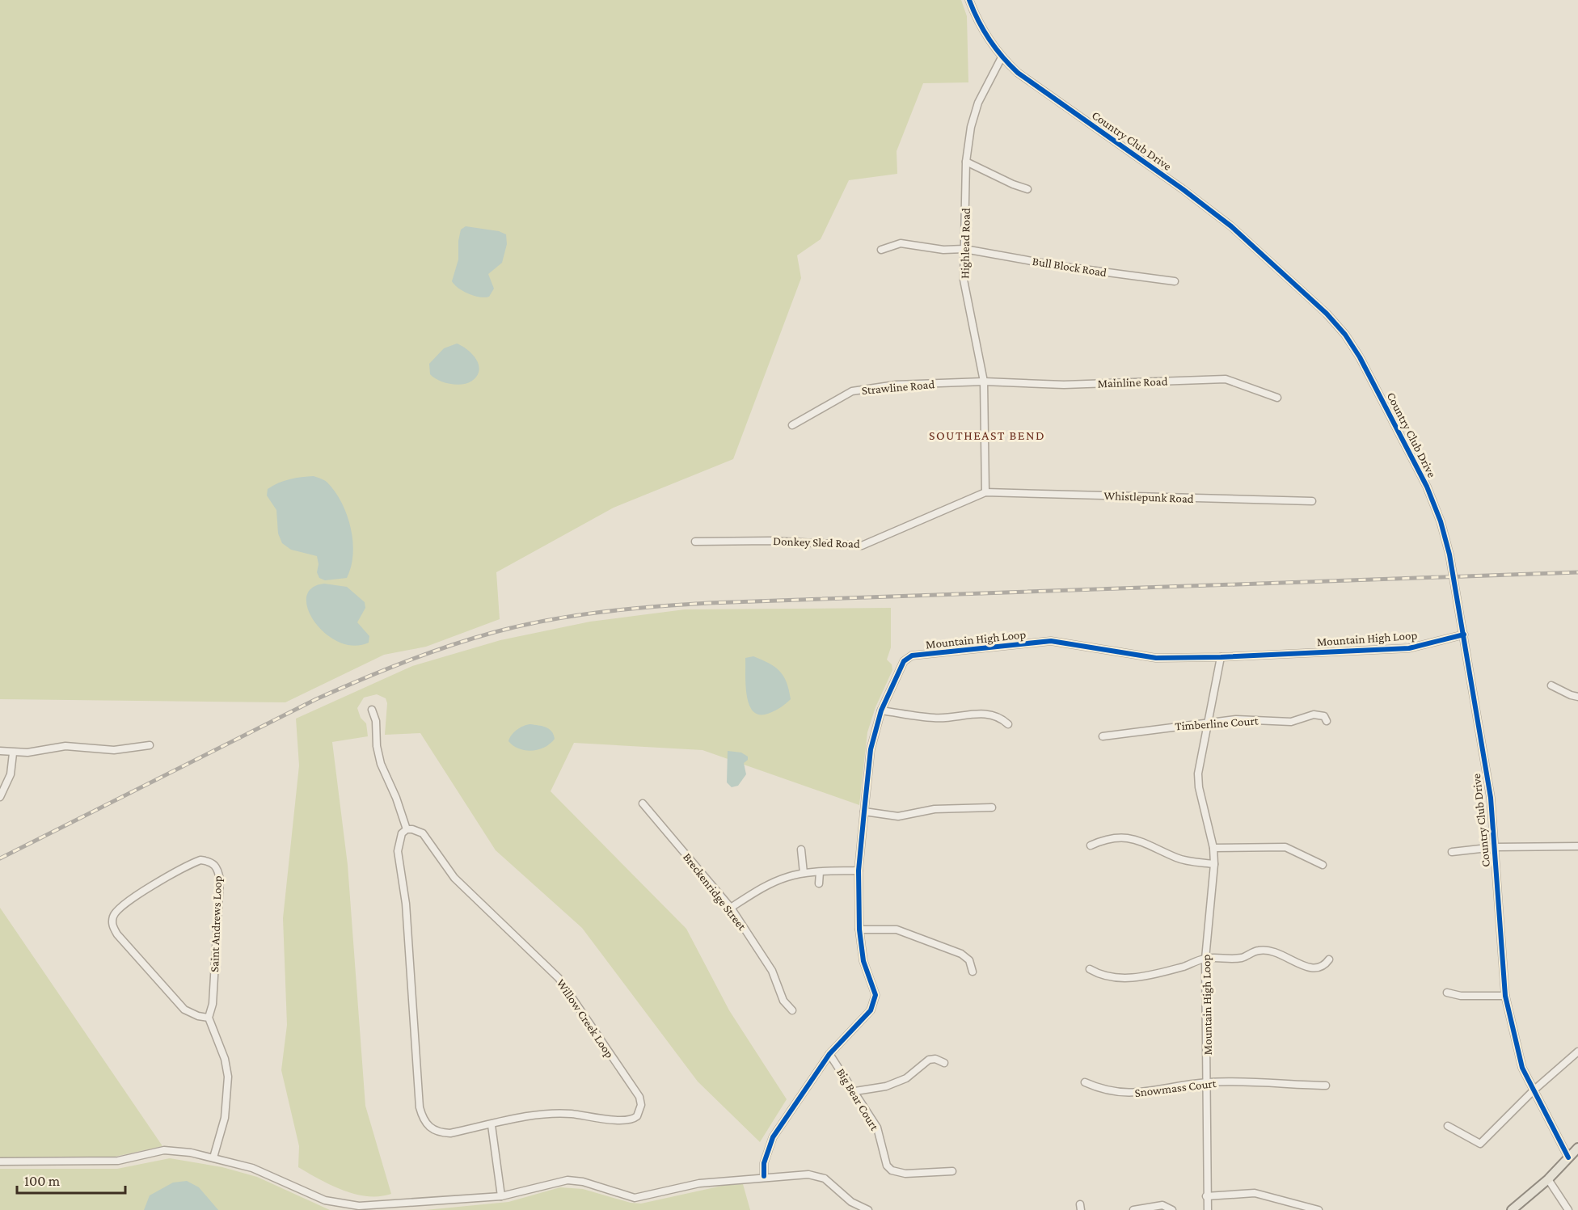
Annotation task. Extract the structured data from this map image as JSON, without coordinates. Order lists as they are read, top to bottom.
{
  "streets": {
    "street": [
      "Country Club Drive",
      "Highlead Road",
      "Bull Block Road",
      "Mainline Road",
      "Strawline Road",
      "Whistlepunk Road",
      "Donkey Sled Road",
      "Mountain High Loop",
      "Timberline Court",
      "Breckenridge Street",
      "Saint Andrews Loop",
      "Willow Creek Loop",
      "Snowmass Court",
      "Big Bear Court"
    ]
  },
  "crossings": [
    ["Country Club Drive", "Highlead Road"],
    ["Country Club Drive", "Mountain High Loop"],
    ["Highlead Road", "Bull Block Road"],
    ["Highlead Road", "Mainline Road"],
    ["Highlead Road", "Strawline Road"],
    ["Highlead Road", "Whistlepunk Road"],
    ["Highlead Road", "Donkey Sled Road"],
    ["Mainline Road", "Strawline Road"],
    ["Whistlepunk Road", "Donkey Sled Road"],
    ["Mountain High Loop", "Timberline Court"],
    ["Mountain High Loop", "Snowmass Court"],
    ["Mountain High Loop", "Big Bear Court"]
  ],
  "districts": ["SOUTHEAST BEND"],
  "scale_bar": "100 m"
}
